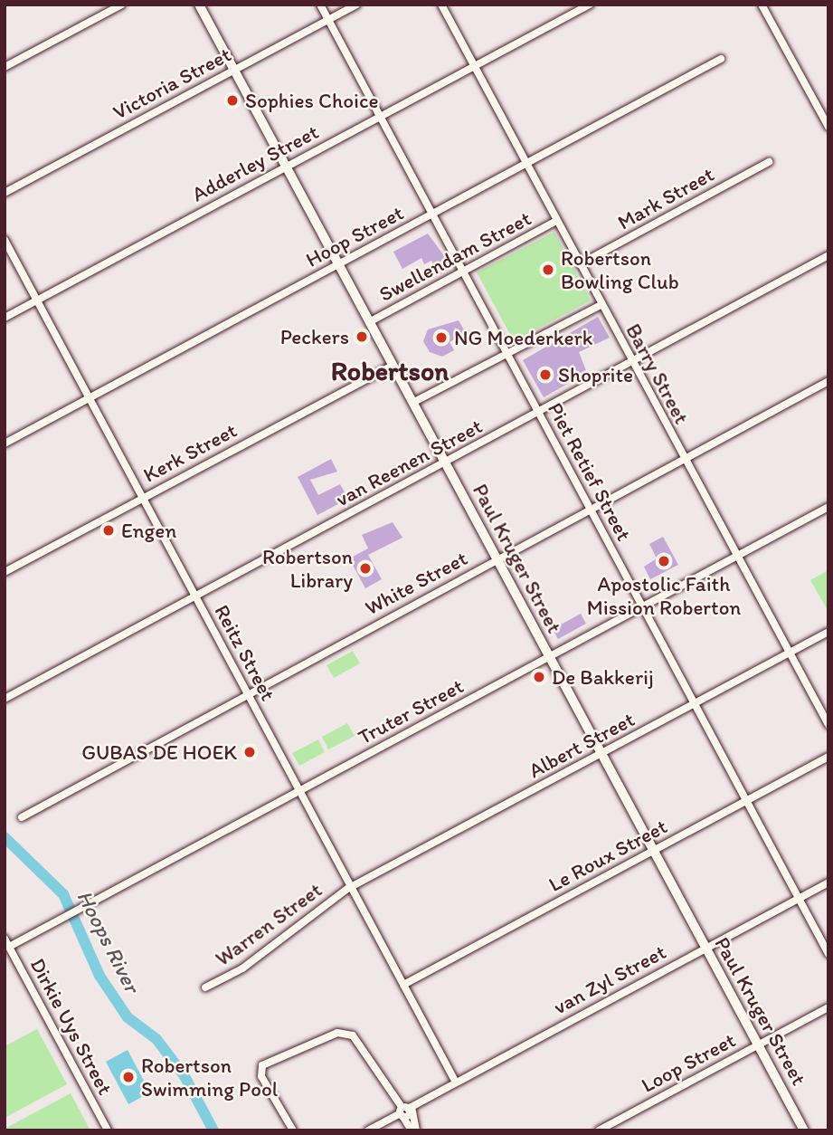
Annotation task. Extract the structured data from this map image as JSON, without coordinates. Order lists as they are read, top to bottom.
{
  "streets": {
    "street": [
      "Victoria Street",
      "Adderley Street",
      "Mark Street",
      "Hoop Street",
      "Swellendam Street",
      "Barry Street",
      "Kerk Street",
      "van Reenen Street",
      "Piet Retief Street",
      "Paul Kruger Street",
      "White Street",
      "Reitz Street",
      "Truter Street",
      "Albert Street",
      "Le Roux Street",
      "Warren Street",
      "van Zyl Street",
      "Dirkie Uys Street",
      "Loop Street"
    ]
  },
  "crossings": [
    ["Victoria Street", "Piet Retief Street"],
    ["Victoria Street", "Paul Kruger Street"],
    ["Adderley Street", "Barry Street"],
    ["Adderley Street", "Piet Retief Street"],
    ["Adderley Street", "Paul Kruger Street"],
    ["Adderley Street", "Reitz Street"],
    ["Mark Street", "Barry Street"],
    ["Hoop Street", "Barry Street"],
    ["Hoop Street", "Piet Retief Street"],
    ["Hoop Street", "Paul Kruger Street"],
    ["Hoop Street", "Reitz Street"],
    ["Swellendam Street", "Barry Street"],
    ["Swellendam Street", "Piet Retief Street"],
    ["Swellendam Street", "Paul Kruger Street"],
    ["Barry Street", "van Reenen Street"],
    ["Barry Street", "White Street"],
    ["Barry Street", "Truter Street"],
    ["Barry Street", "Albert Street"],
    ["Kerk Street", "Paul Kruger Street"],
    ["Kerk Street", "Reitz Street"],
    ["van Reenen Street", "Piet Retief Street"],
    ["van Reenen Street", "Paul Kruger Street"],
    ["van Reenen Street", "Reitz Street"],
    ["Piet Retief Street", "White Street"],
    ["Piet Retief Street", "Truter Street"],
    ["Piet Retief Street", "Albert Street"],
    ["Piet Retief Street", "Le Roux Street"],
    ["Piet Retief Street", "van Zyl Street"],
    ["Paul Kruger Street", "White Street"],
    ["Paul Kruger Street", "Truter Street"],
    ["Paul Kruger Street", "Albert Street"],
    ["Paul Kruger Street", "Le Roux Street"],
    ["Paul Kruger Street", "van Zyl Street"],
    ["Paul Kruger Street", "Loop Street"],
    ["White Street", "Reitz Street"],
    ["Reitz Street", "Truter Street"],
    ["Reitz Street", "Albert Street"],
    ["Reitz Street", "Le Roux Street"],
    ["Reitz Street", "Warren Street"],
    ["Reitz Street", "van Zyl Street"],
    ["Truter Street", "Dirkie Uys Street"],
    ["Albert Street", "Warren Street"]
  ],
  "districts": ["Robertson"],
  "water": ["Hoops River"],
  "places": [
    "Sophies Choice",
    "Robertson Bowling Club",
    "Peckers",
    "NG Moederkerk",
    "Shoprite",
    "Engen",
    "Apostolic Faith Mission Roberton",
    "Robertson Library",
    "De Bakkerij",
    "GUBAS DE HOEK",
    "Robertson Swimming Pool"
  ]
}
